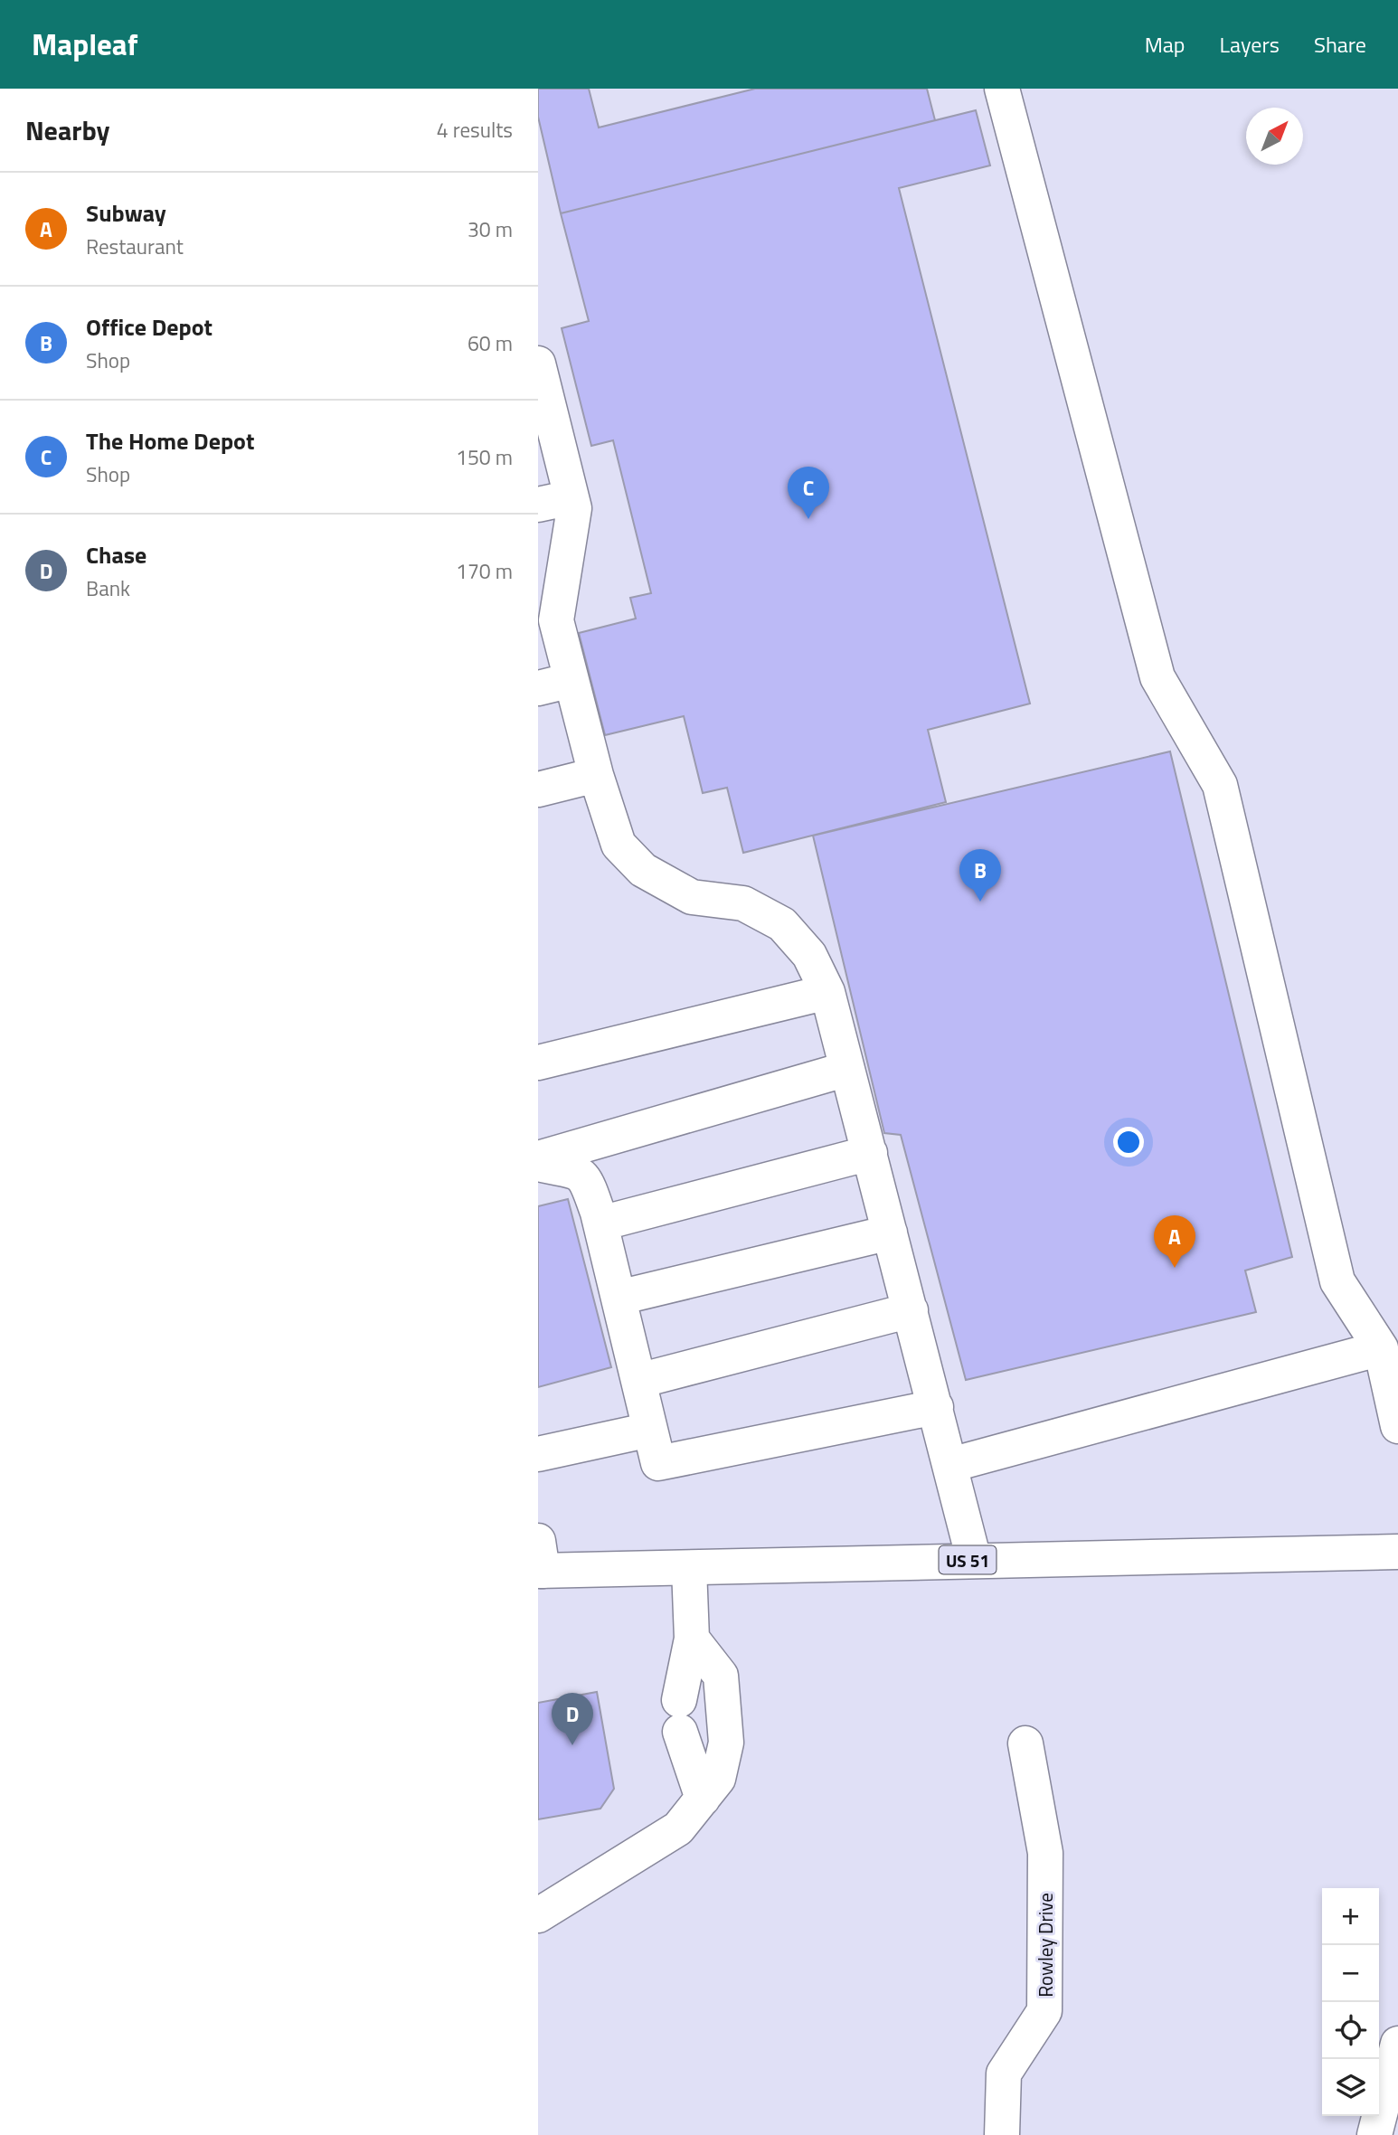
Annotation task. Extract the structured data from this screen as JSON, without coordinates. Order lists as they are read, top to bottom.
{
  "streets": {
    "main road": ["US 51", "Rowley Drive"]
  },
  "north": "top right",
  "page": {
    "header": "Mapleaf",
    "nav": ["Map", "Layers", "Share"],
    "heading": ["Nearby", "4 results"],
    "list": [
      {
        "mark": "A",
        "name": "Subway",
        "note": "Restaurant",
        "value": "30 m"
      },
      {
        "mark": "B",
        "name": "Office Depot",
        "note": "Shop",
        "value": "60 m"
      },
      {
        "mark": "C",
        "name": "The Home Depot",
        "note": "Shop",
        "value": "150 m"
      },
      {
        "mark": "D",
        "name": "Chase",
        "note": "Bank",
        "value": "170 m"
      }
    ],
    "pins": [
      "C",
      "B",
      "A",
      "D"
    ],
    "map_buttons": ["+", "−"]
  }
}
